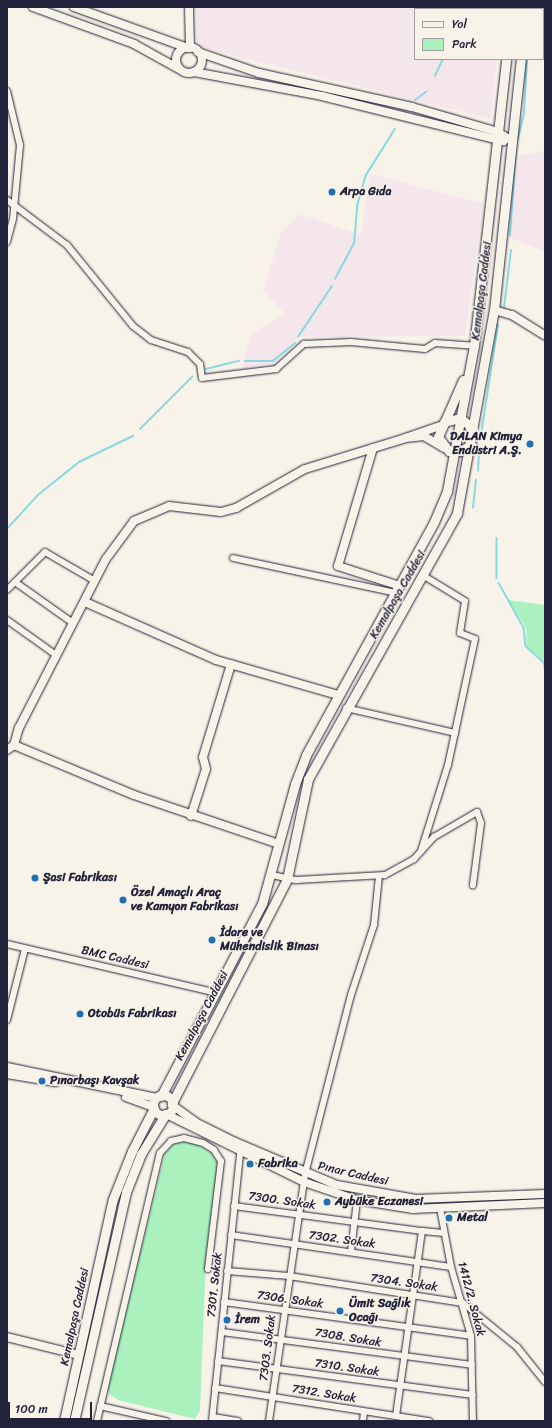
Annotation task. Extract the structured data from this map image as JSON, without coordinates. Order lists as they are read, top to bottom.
{
  "streets": {
    "main road": ["Kemalpaşa Caddesi"],
    "street": [
      "BMC Caddesi",
      "Pınar Caddesi",
      "7300. Sokak",
      "7302. Sokak",
      "7304. Sokak",
      "7301. Sokak",
      "1412/2. Sokak",
      "7306. Sokak",
      "7308. Sokak",
      "7303. Sokak",
      "7310. Sokak",
      "7312. Sokak"
    ]
  },
  "crossings": [
    ["Kemalpaşa Caddesi", "BMC Caddesi"],
    ["Kemalpaşa Caddesi", "Pınar Caddesi"],
    ["Pınar Caddesi", "7301. Sokak"],
    ["Pınar Caddesi", "1412/2. Sokak"],
    ["Pınar Caddesi", "7303. Sokak"],
    ["7300. Sokak", "7301. Sokak"],
    ["7300. Sokak", "1412/2. Sokak"],
    ["7300. Sokak", "7303. Sokak"],
    ["7302. Sokak", "7301. Sokak"],
    ["7302. Sokak", "1412/2. Sokak"],
    ["7302. Sokak", "7303. Sokak"],
    ["7304. Sokak", "7301. Sokak"],
    ["7304. Sokak", "1412/2. Sokak"],
    ["7304. Sokak", "7303. Sokak"],
    ["7301. Sokak", "7306. Sokak"],
    ["7301. Sokak", "7308. Sokak"],
    ["7301. Sokak", "7310. Sokak"],
    ["7301. Sokak", "7312. Sokak"],
    ["1412/2. Sokak", "7306. Sokak"],
    ["1412/2. Sokak", "7308. Sokak"],
    ["1412/2. Sokak", "7310. Sokak"],
    ["7306. Sokak", "7303. Sokak"],
    ["7308. Sokak", "7303. Sokak"],
    ["7303. Sokak", "7310. Sokak"],
    ["7303. Sokak", "7312. Sokak"]
  ],
  "places": [
    "Arpa Gıda",
    "DALAN Kimya Endüstri A.Ş.",
    "Şasi Fabrikası",
    "Özel Amaçlı Araç ve Kamyon Fabrikası",
    "İdare ve Mühendislik Binası",
    "Otobüs Fabrikası",
    "Pınarbaşı Kavşak",
    "Fabrika",
    "Aybüke Eczanesi",
    "Metal",
    "Ümit Sağlık Ocağı",
    "İrem"
  ],
  "legend": ["Yol", "Park"],
  "scale_bar": "100 m"
}
